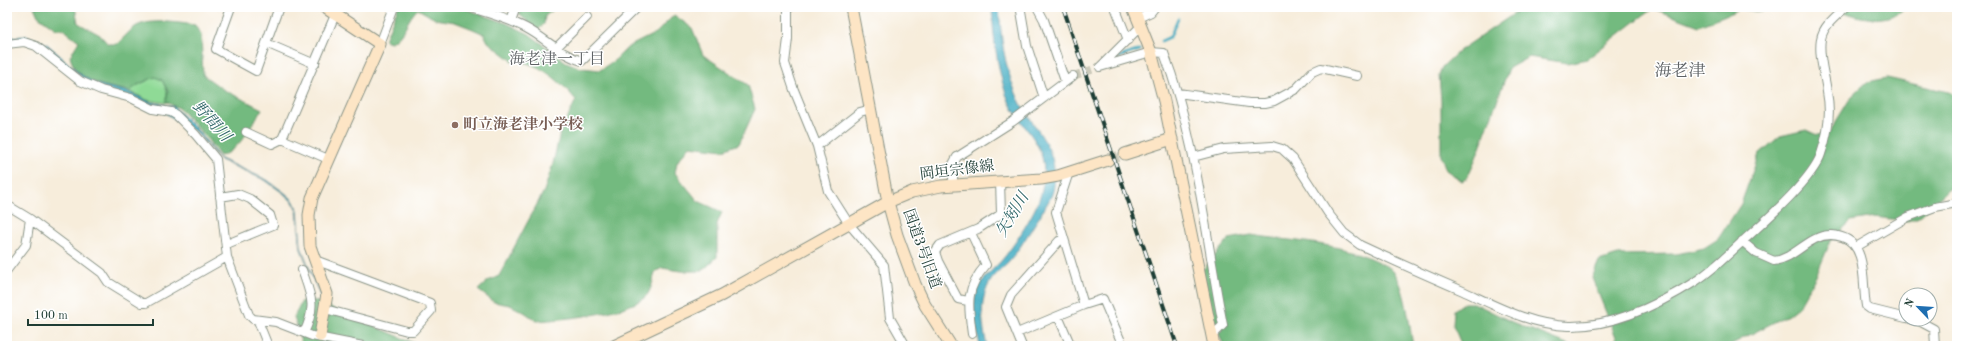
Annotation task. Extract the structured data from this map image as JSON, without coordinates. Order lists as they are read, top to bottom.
{
  "streets": {
    "street": ["岡垣宗像線", "国道3号旧道"]
  },
  "crossings": [
    ["岡垣宗像線", "国道3号旧道"]
  ],
  "districts": ["海老津一丁目", "海老津"],
  "water": ["野間川", "矢矧川"],
  "places": ["町立海老津小学校"],
  "scale_bar": "100 m",
  "north": "top left"
}
